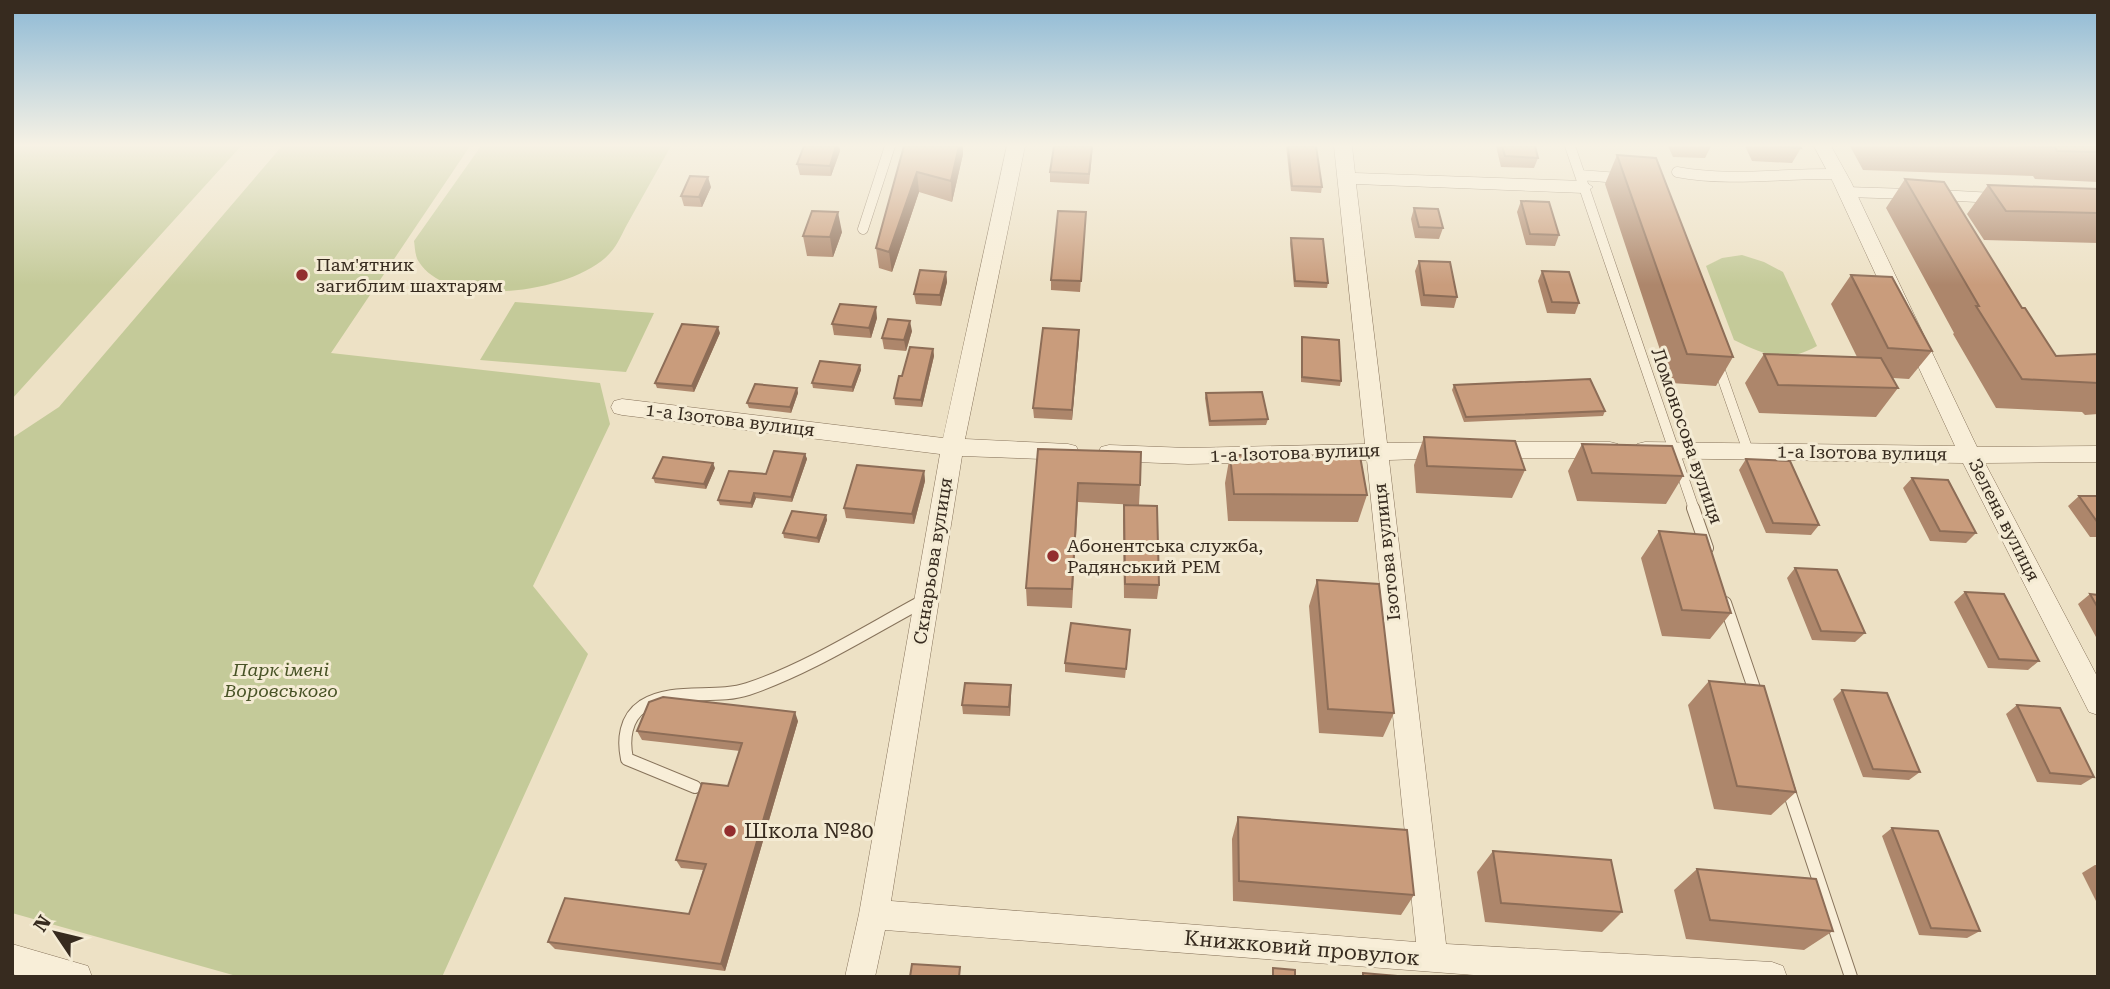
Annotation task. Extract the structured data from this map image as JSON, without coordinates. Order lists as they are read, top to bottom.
{
  "streets": {
    "street": [
      "1-а Ізотова вулиця",
      "Зелена вулиця",
      "Ізотова вулиця",
      "Скнарьова вулиця",
      "Книжковий провулок"
    ],
    "lane": ["Ломоносова вулиця"]
  },
  "crossings": [
    ["1-а Ізотова вулиця", "Ломоносова вулиця"],
    ["1-а Ізотова вулиця", "Зелена вулиця"],
    ["1-а Ізотова вулиця", "Ізотова вулиця"],
    ["1-а Ізотова вулиця", "Скнарьова вулиця"],
    ["Ізотова вулиця", "Книжковий провулок"],
    ["Скнарьова вулиця", "Книжковий провулок"]
  ],
  "parks": ["Парк імені Воровського"],
  "places": ["Пам'ятник загиблим шахтарям", "Абонентська служба, Радянський РЕМ", "Школа №80"],
  "north": "top left"
}
